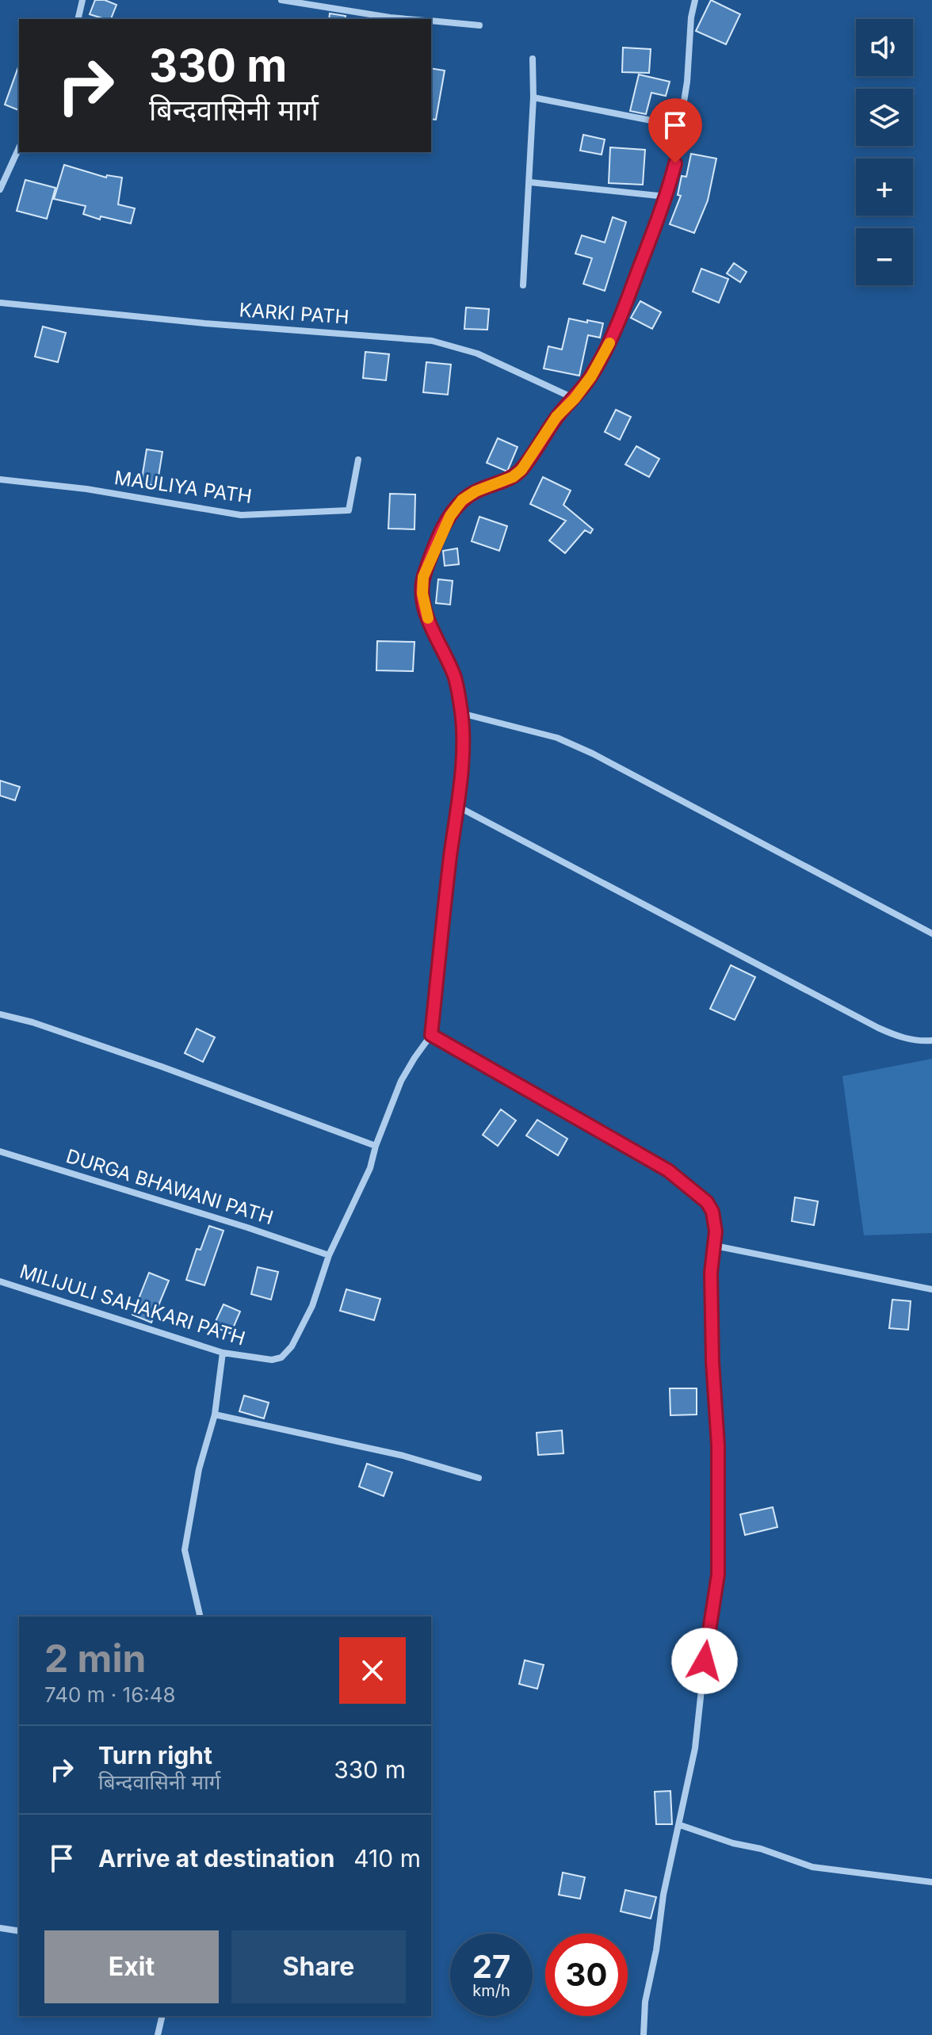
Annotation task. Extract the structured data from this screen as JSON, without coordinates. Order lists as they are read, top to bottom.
{
  "streets": {
    "street": [
      "KARKI PATH",
      "MAULIYA PATH",
      "DURGA BHAWANI PATH",
      "MILIJULI SAHAKARI PATH"
    ]
  },
  "crossings": [
    ["DURGA BHAWANI PATH", "MILIJULI SAHAKARI PATH"]
  ],
  "page": {
    "map_buttons": ["+", "−"],
    "turn": ["330 m", "बिन्दवासिनी मार्ग"],
    "heading": ["2 min", "740 m · 16:48"],
    "list": [
      {
        "name": "Turn right",
        "note": "बिन्दवासिनी मार्ग",
        "value": "330 m"
      },
      {
        "name": "Arrive at destination",
        "value": "410 m"
      }
    ],
    "buttons": ["Exit", "Share"],
    "speed": "27 km/h",
    "limit": "30"
  }
}
